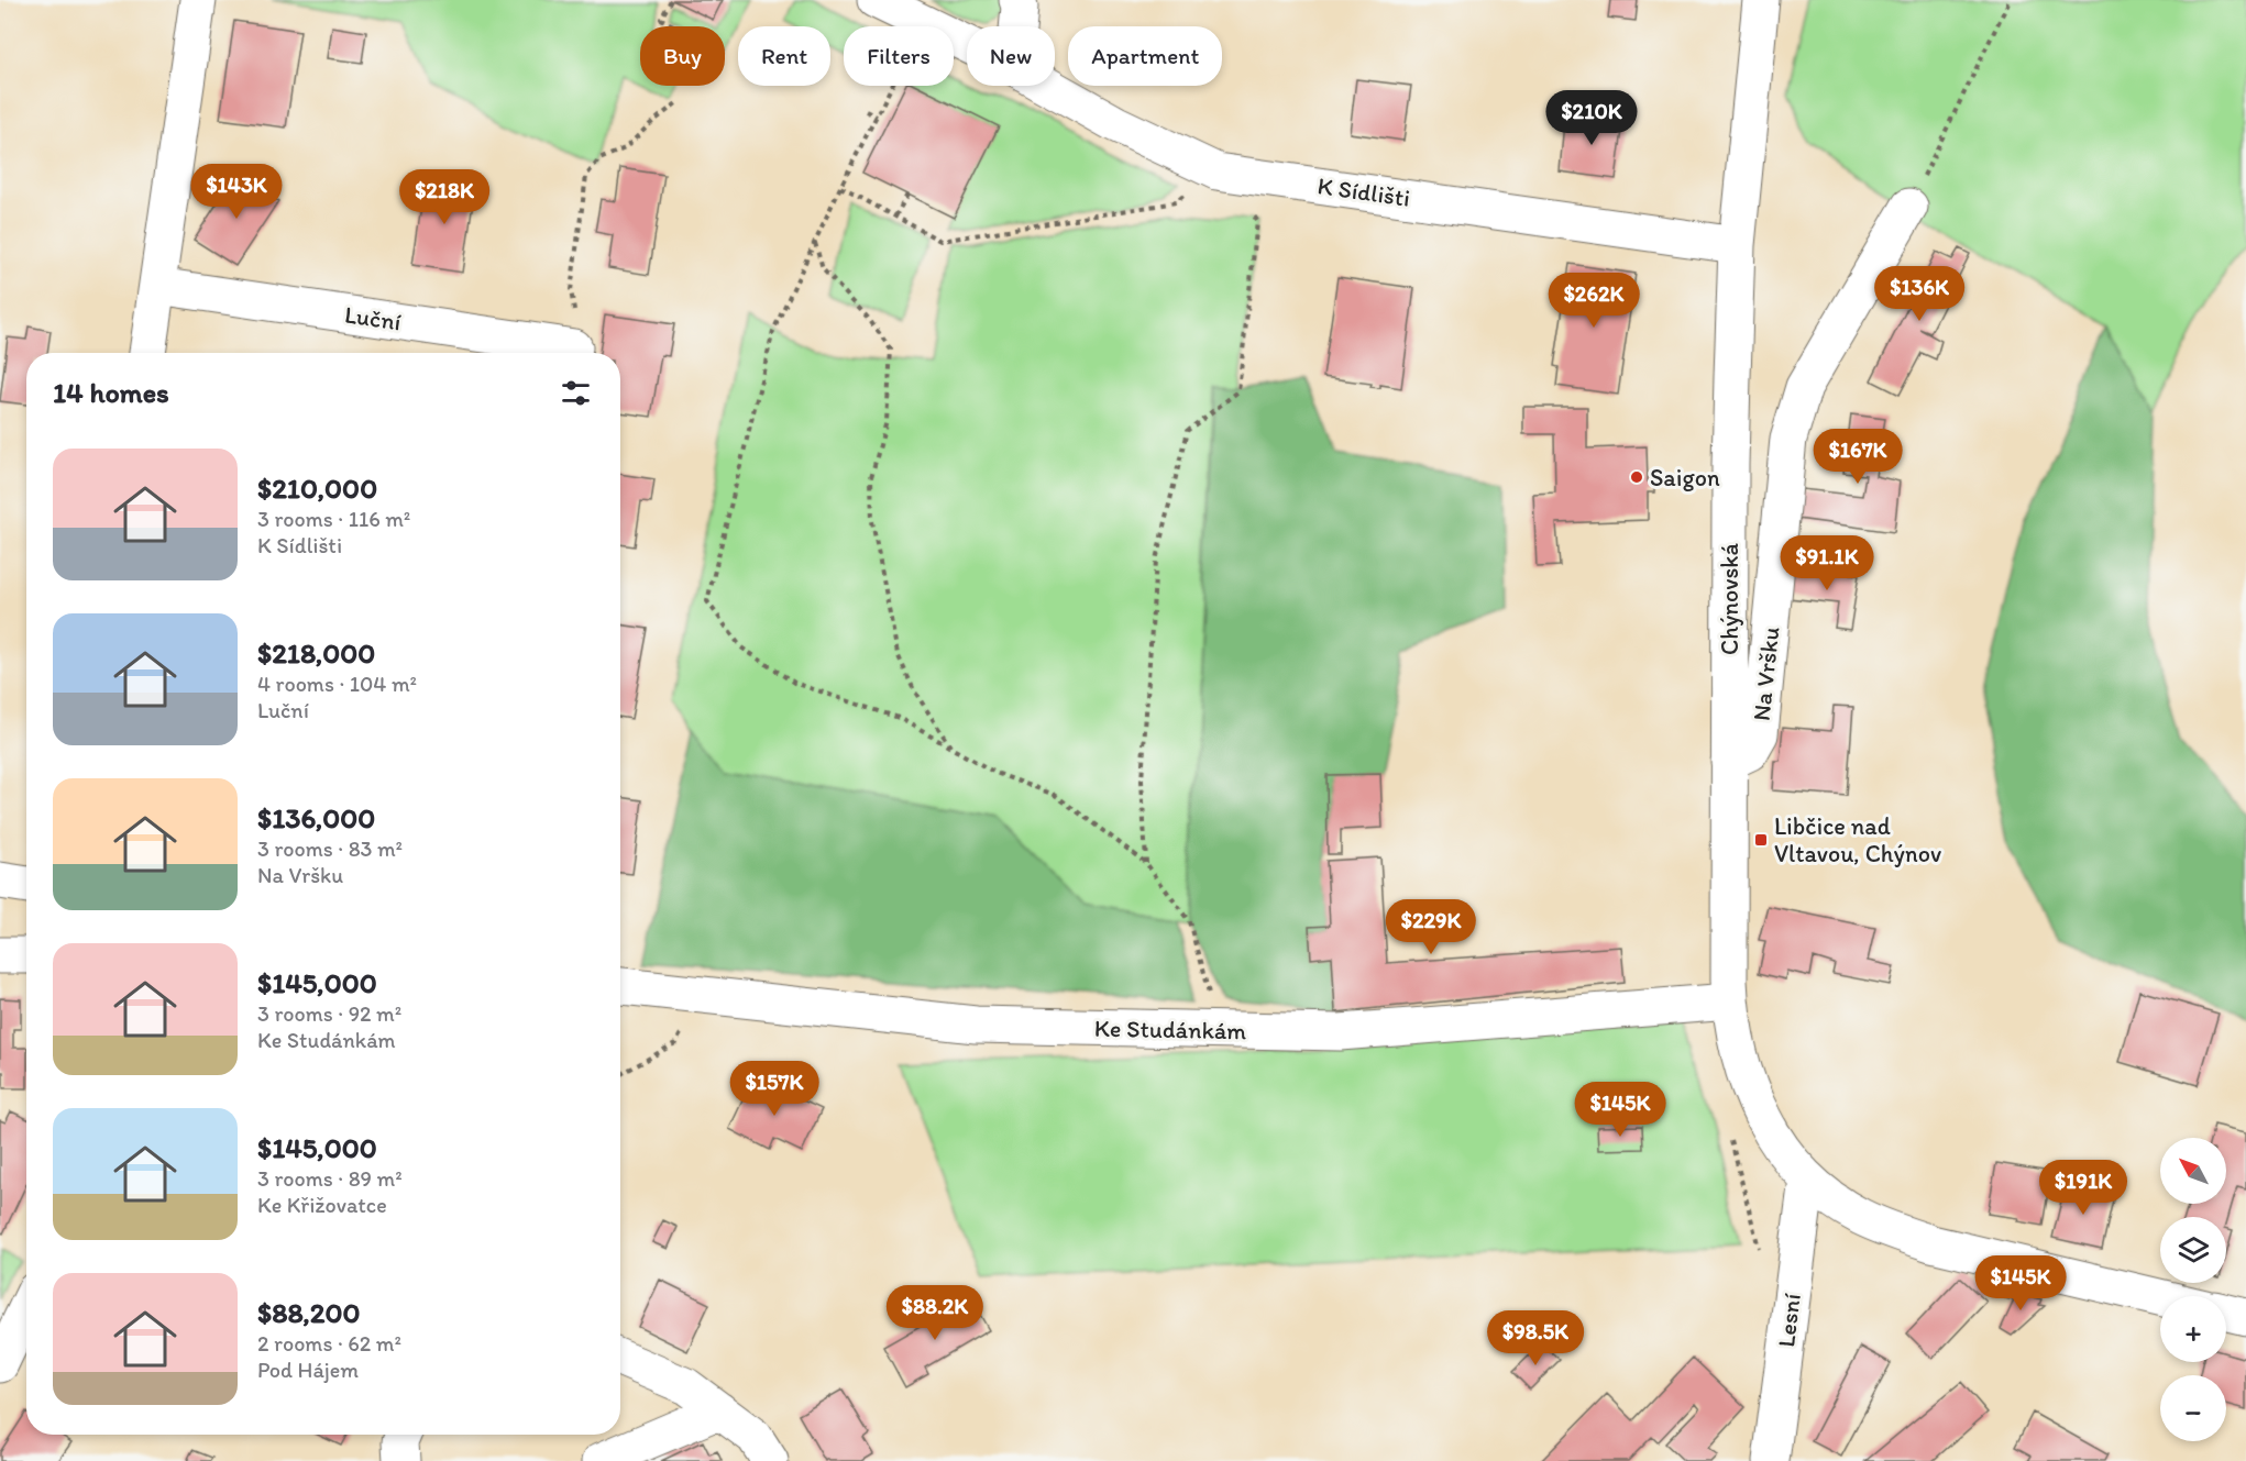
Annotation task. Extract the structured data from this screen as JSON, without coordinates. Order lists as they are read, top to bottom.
{
  "streets": {
    "street": [
      "K Sídlišti",
      "Luční",
      "Chýnovská",
      "Na Vršku",
      "Ke Studánkám",
      "Lesní"
    ]
  },
  "crossings": [
    ["K Sídlišti", "Chýnovská"],
    ["Chýnovská", "Na Vršku"],
    ["Chýnovská", "Ke Studánkám"],
    ["Chýnovská", "Lesní"]
  ],
  "places": {
    "other": ["Saigon"],
    "transit": ["Libčice nad Vltavou, Chýnov"]
  },
  "north": "top left",
  "page": {
    "chip": [
      "Buy",
      "Rent",
      "Filters",
      "New",
      "Apartment"
    ],
    "price": [
      "$210K",
      "$143K",
      "$218K",
      "$136K",
      "$262K",
      "$167K",
      "$91.1K",
      "$229K",
      "$157K",
      "$145K",
      "$191K",
      "$145K",
      "$88.2K",
      "$98.5K"
    ],
    "heading": "14 homes",
    "list": [
      {
        "name": "$210,000",
        "note": "3 rooms · 116 m² · K Sídlišti"
      },
      {
        "name": "$218,000",
        "note": "4 rooms · 104 m² · Luční"
      },
      {
        "name": "$136,000",
        "note": "3 rooms · 83 m² · Na Vršku"
      },
      {
        "name": "$145,000",
        "note": "3 rooms · 92 m² · Ke Studánkám"
      },
      {
        "name": "$145,000",
        "note": "3 rooms · 89 m² · Ke Křižovatce"
      },
      {
        "name": "$88,200",
        "note": "2 rooms · 62 m² · Pod Hájem"
      }
    ],
    "map_buttons": ["+", "−"]
  }
}
